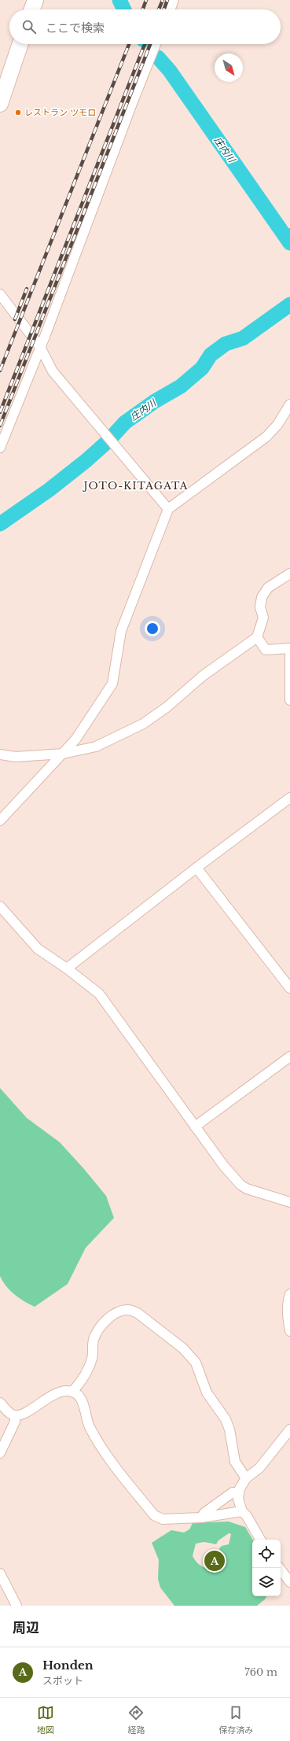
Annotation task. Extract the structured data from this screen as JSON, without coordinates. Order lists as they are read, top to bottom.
{
  "districts": ["JOTO-KITAGATA"],
  "water": ["庄内川"],
  "places": ["レストラン ツモロ"],
  "north": "bottom right",
  "page": {
    "search": "ここで検索",
    "pins": "A",
    "heading": "周辺",
    "list": [
      {
        "mark": "A",
        "name": "Honden",
        "note": "スポット",
        "value": "760 m"
      }
    ],
    "nav": ["地図", "経路", "保存済み"]
  }
}
